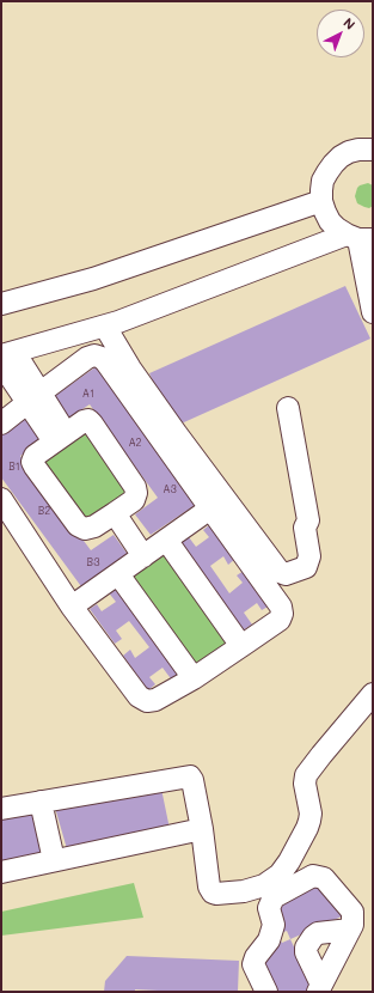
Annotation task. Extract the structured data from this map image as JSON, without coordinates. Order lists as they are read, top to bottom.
{
  "house_numbers": [
    "A1",
    "A2",
    "B1",
    "A3",
    "B2",
    "B3"
  ],
  "north": "top right"
}
